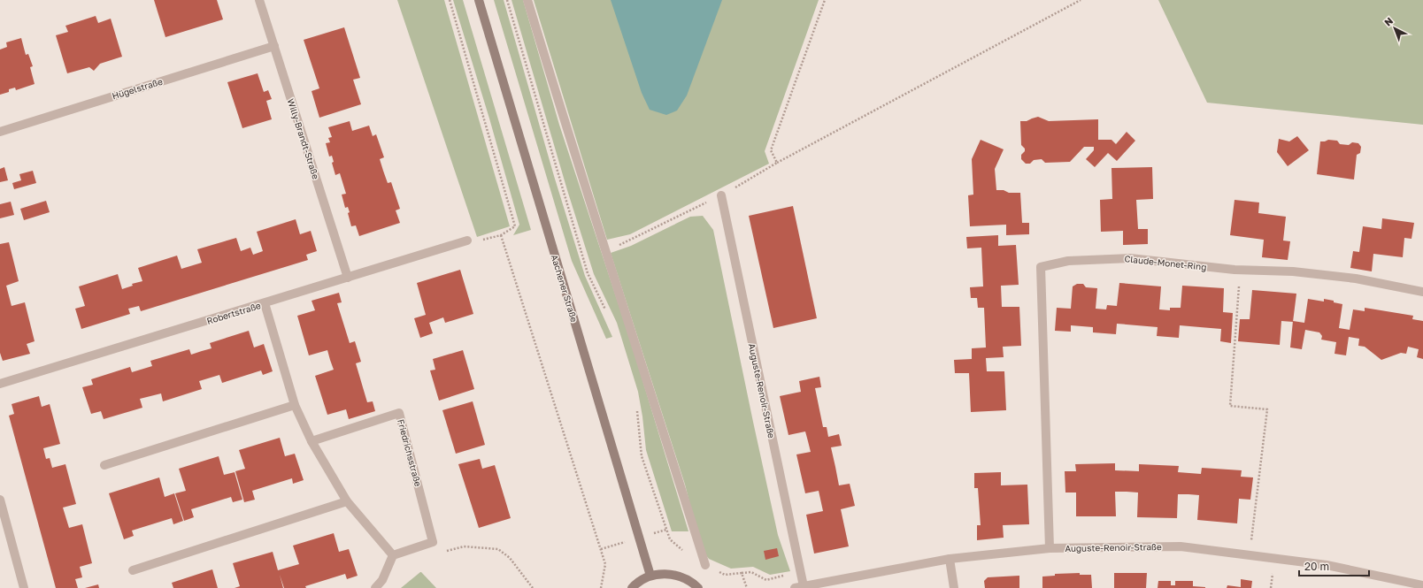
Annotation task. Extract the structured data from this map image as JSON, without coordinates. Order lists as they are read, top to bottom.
{
  "streets": {
    "main road": ["Aachener Straße"],
    "street": [
      "Hügelstraße",
      "Willy-Brandt-Straße",
      "Claude-Monet-Ring",
      "Robertstraße",
      "Auguste-Renoir-Straße",
      "Friedrichsstraße"
    ]
  },
  "crossings": [
    ["Hügelstraße", "Willy-Brandt-Straße"],
    ["Willy-Brandt-Straße", "Robertstraße"],
    ["Claude-Monet-Ring", "Auguste-Renoir-Straße"]
  ],
  "scale_bar": "20 m",
  "north": "top left"
}
